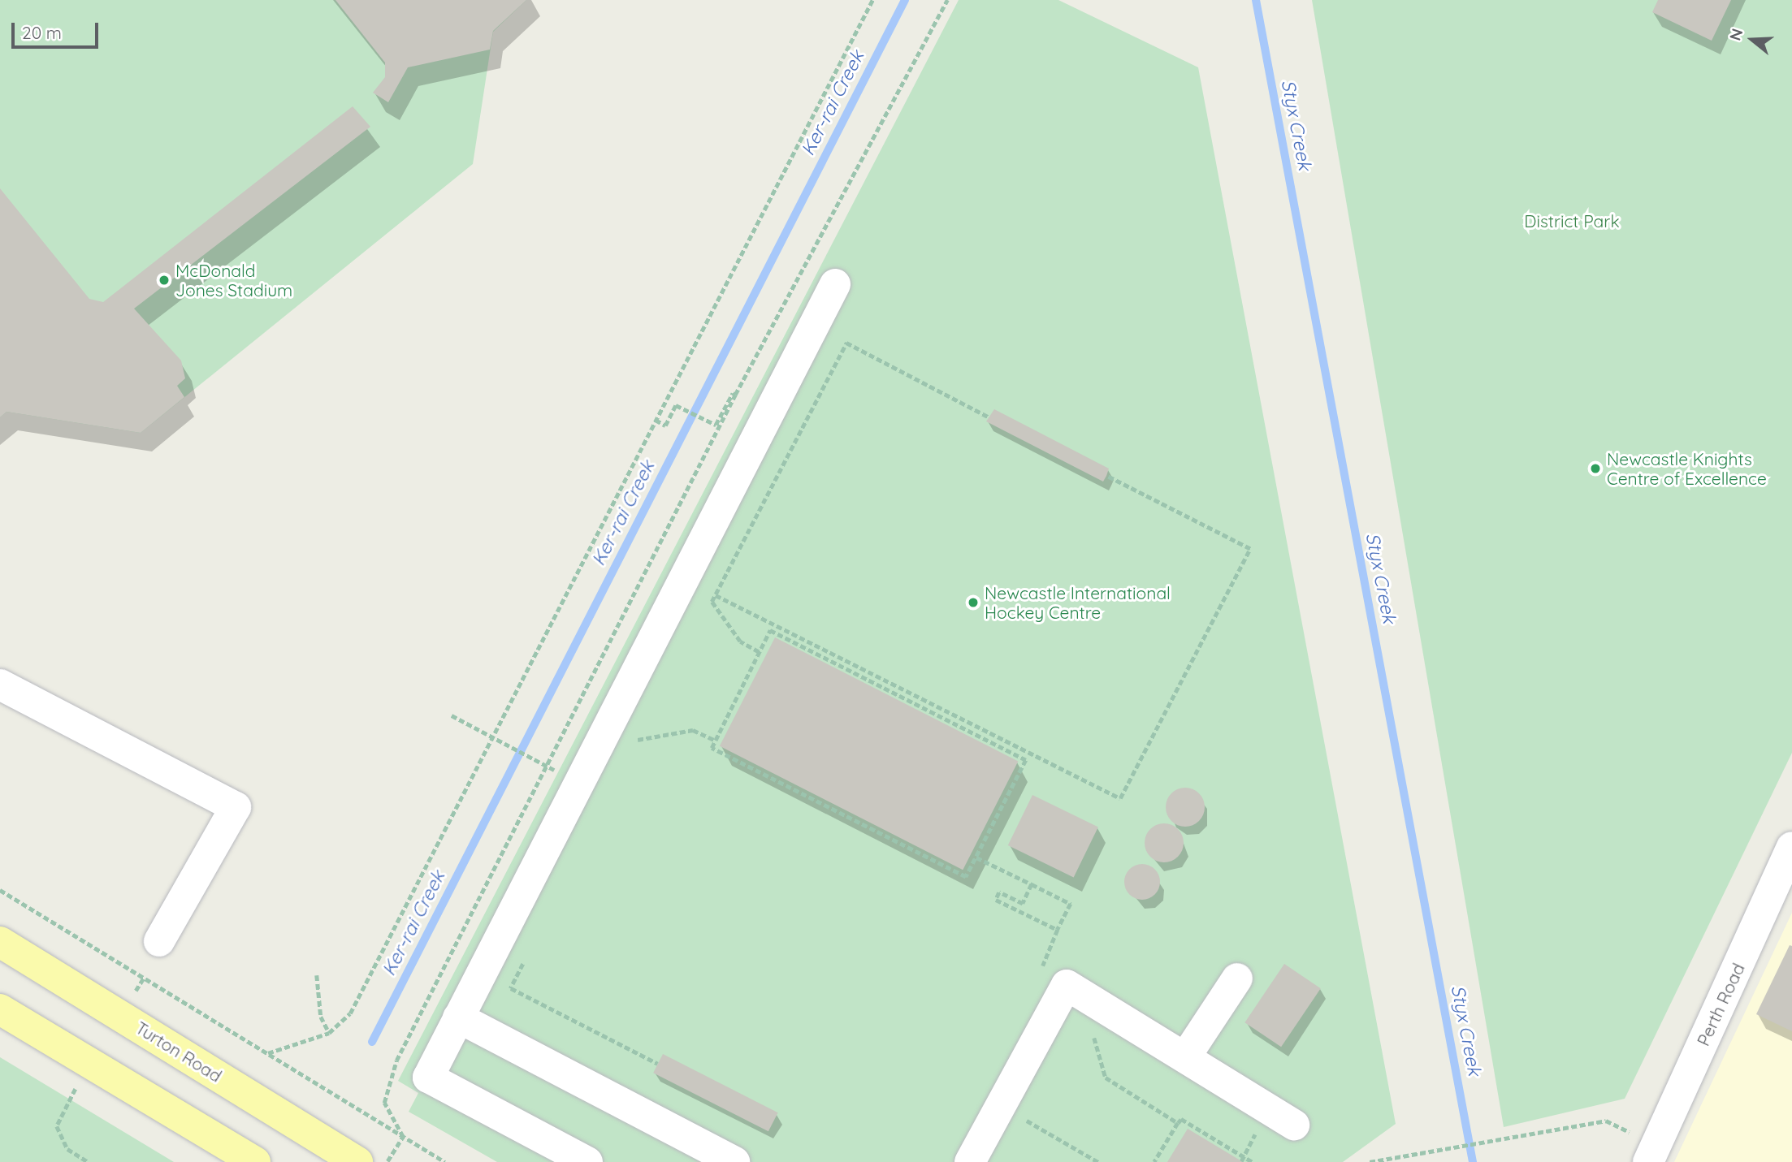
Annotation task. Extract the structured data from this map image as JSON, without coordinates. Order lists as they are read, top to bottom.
{
  "streets": {
    "main road": ["Turton Road"],
    "street": ["Perth Road"]
  },
  "water": ["Ker-rai Creek", "Styx Creek"],
  "parks": ["District Park"],
  "places": ["McDonald Jones Stadium", "Newcastle Knights Centre of Excellence", "Newcastle International Hockey Centre"],
  "scale_bar": "20 m",
  "north": "left"
}
